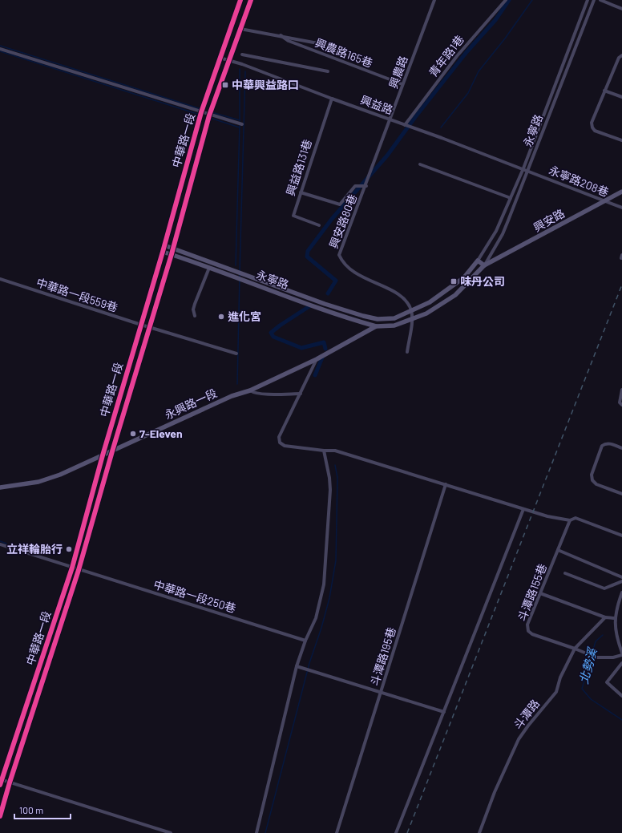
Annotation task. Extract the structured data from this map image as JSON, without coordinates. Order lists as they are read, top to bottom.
{
  "streets": {
    "main road": ["中華路一段"],
    "street": [
      "興農路165巷",
      "青年路1巷",
      "興農路",
      "興益路",
      "永寧路",
      "興益路131巷",
      "永寧路208巷",
      "興安路",
      "興安路80巷",
      "中華路一段559巷",
      "永興路一段",
      "斗潭路155巷",
      "中華路一段250巷",
      "斗潭路195巷",
      "斗潭路"
    ]
  },
  "crossings": [
    ["興農路165巷", "興農路"],
    ["青年路1巷", "興益路"],
    ["興農路", "興益路"],
    ["興農路", "興安路80巷"],
    ["興益路", "永寧路"],
    ["興益路", "中華路一段"],
    ["興益路", "興益路131巷"],
    ["興益路", "永寧路208巷"],
    ["永寧路", "中華路一段"],
    ["永寧路", "永寧路208巷"],
    ["永寧路", "興安路"],
    ["中華路一段", "中華路一段559巷"],
    ["中華路一段", "永興路一段"],
    ["中華路一段", "中華路一段250巷"],
    ["永寧路208巷", "興安路"],
    ["興安路", "興安路80巷"],
    ["斗潭路155巷", "斗潭路"]
  ],
  "water": ["北勢溪"],
  "places": {
    "transit": ["中華興益路口", "味丹公司"],
    "other": ["進化宮", "7-Eleven", "立祥輪胎行"]
  },
  "scale_bar": "100 m"
}
